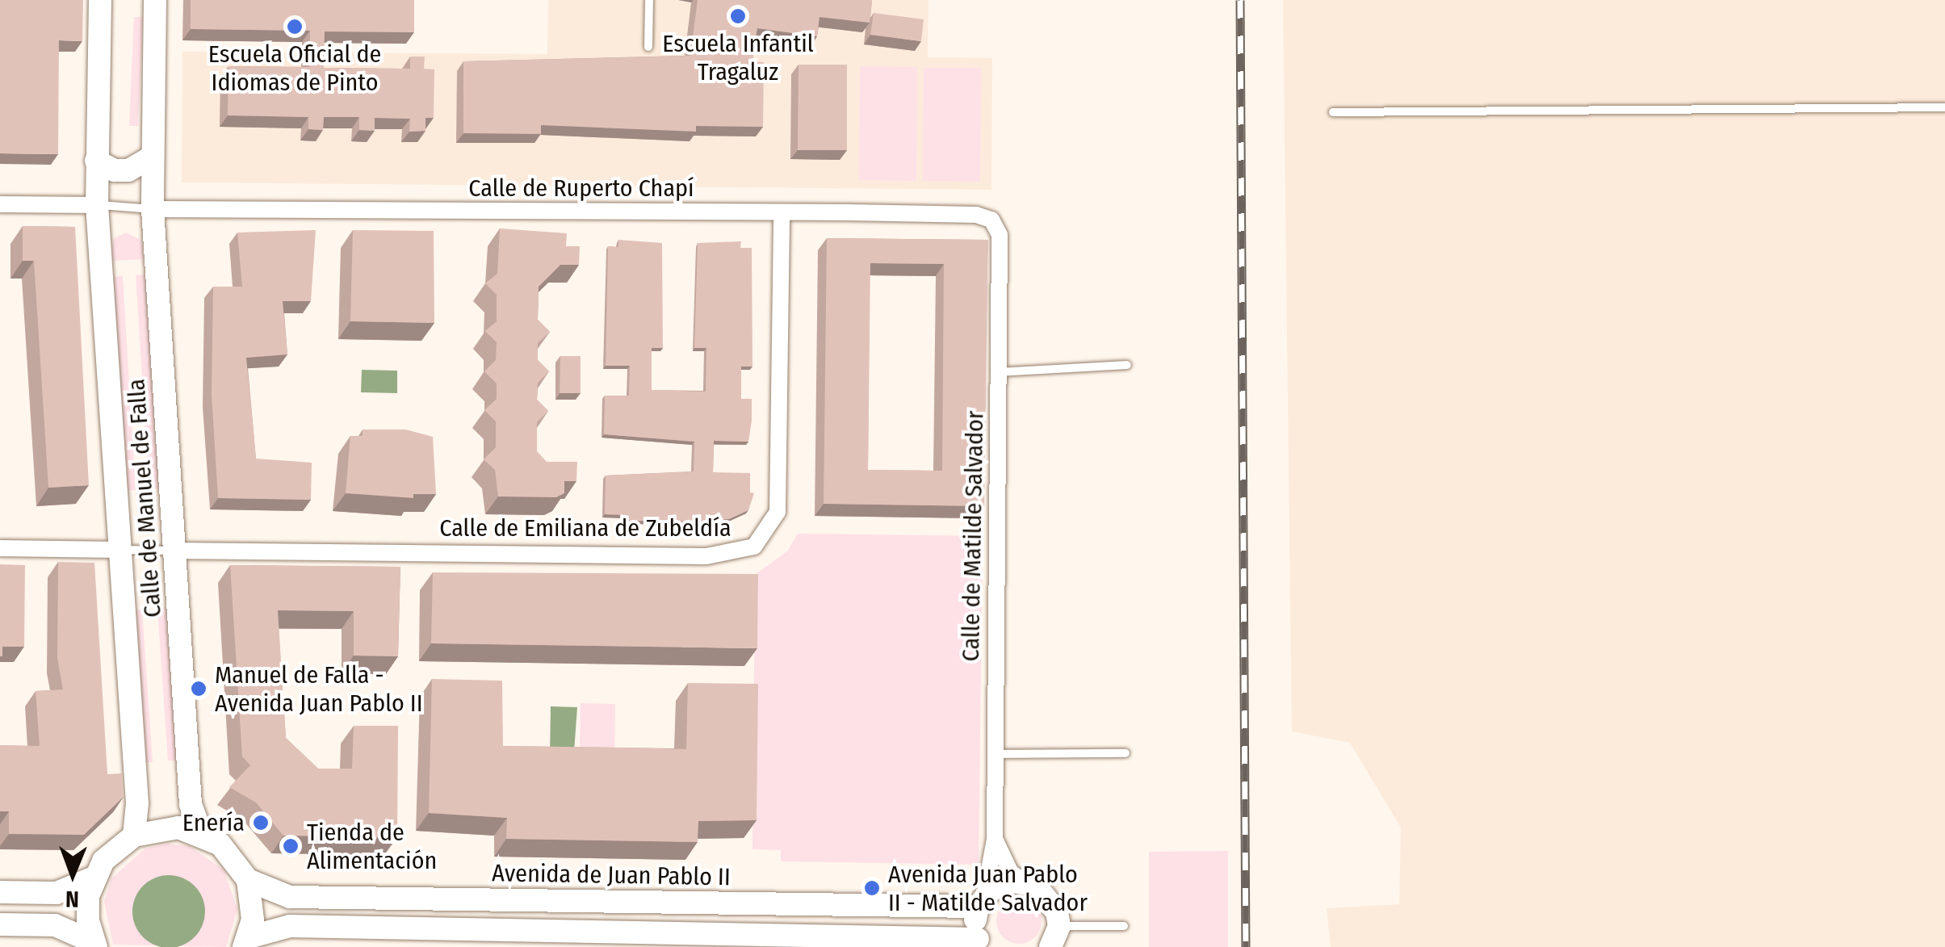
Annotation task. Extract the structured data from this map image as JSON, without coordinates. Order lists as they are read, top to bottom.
{
  "streets": {
    "street": [
      "Calle de Ruperto Chapí",
      "Calle de Manuel de Falla",
      "Calle de Emiliana de Zubeldía",
      "Calle de Matilde Salvador",
      "Avenida de Juan Pablo II"
    ]
  },
  "crossings": [
    ["Calle de Ruperto Chapí", "Calle de Manuel de Falla"],
    ["Calle de Ruperto Chapí", "Calle de Emiliana de Zubeldía"],
    ["Calle de Ruperto Chapí", "Calle de Matilde Salvador"],
    ["Calle de Manuel de Falla", "Calle de Emiliana de Zubeldía"],
    ["Calle de Matilde Salvador", "Avenida de Juan Pablo II"]
  ],
  "places": [
    "Escuela Infantil Tragaluz",
    "Escuela Oficial de Idiomas de Pinto",
    "Manuel de Falla - Avenida Juan Pablo II",
    "Enería",
    "Tienda de Alimentación",
    "Avenida Juan Pablo II - Matilde Salvador"
  ],
  "north": "bottom"
}
